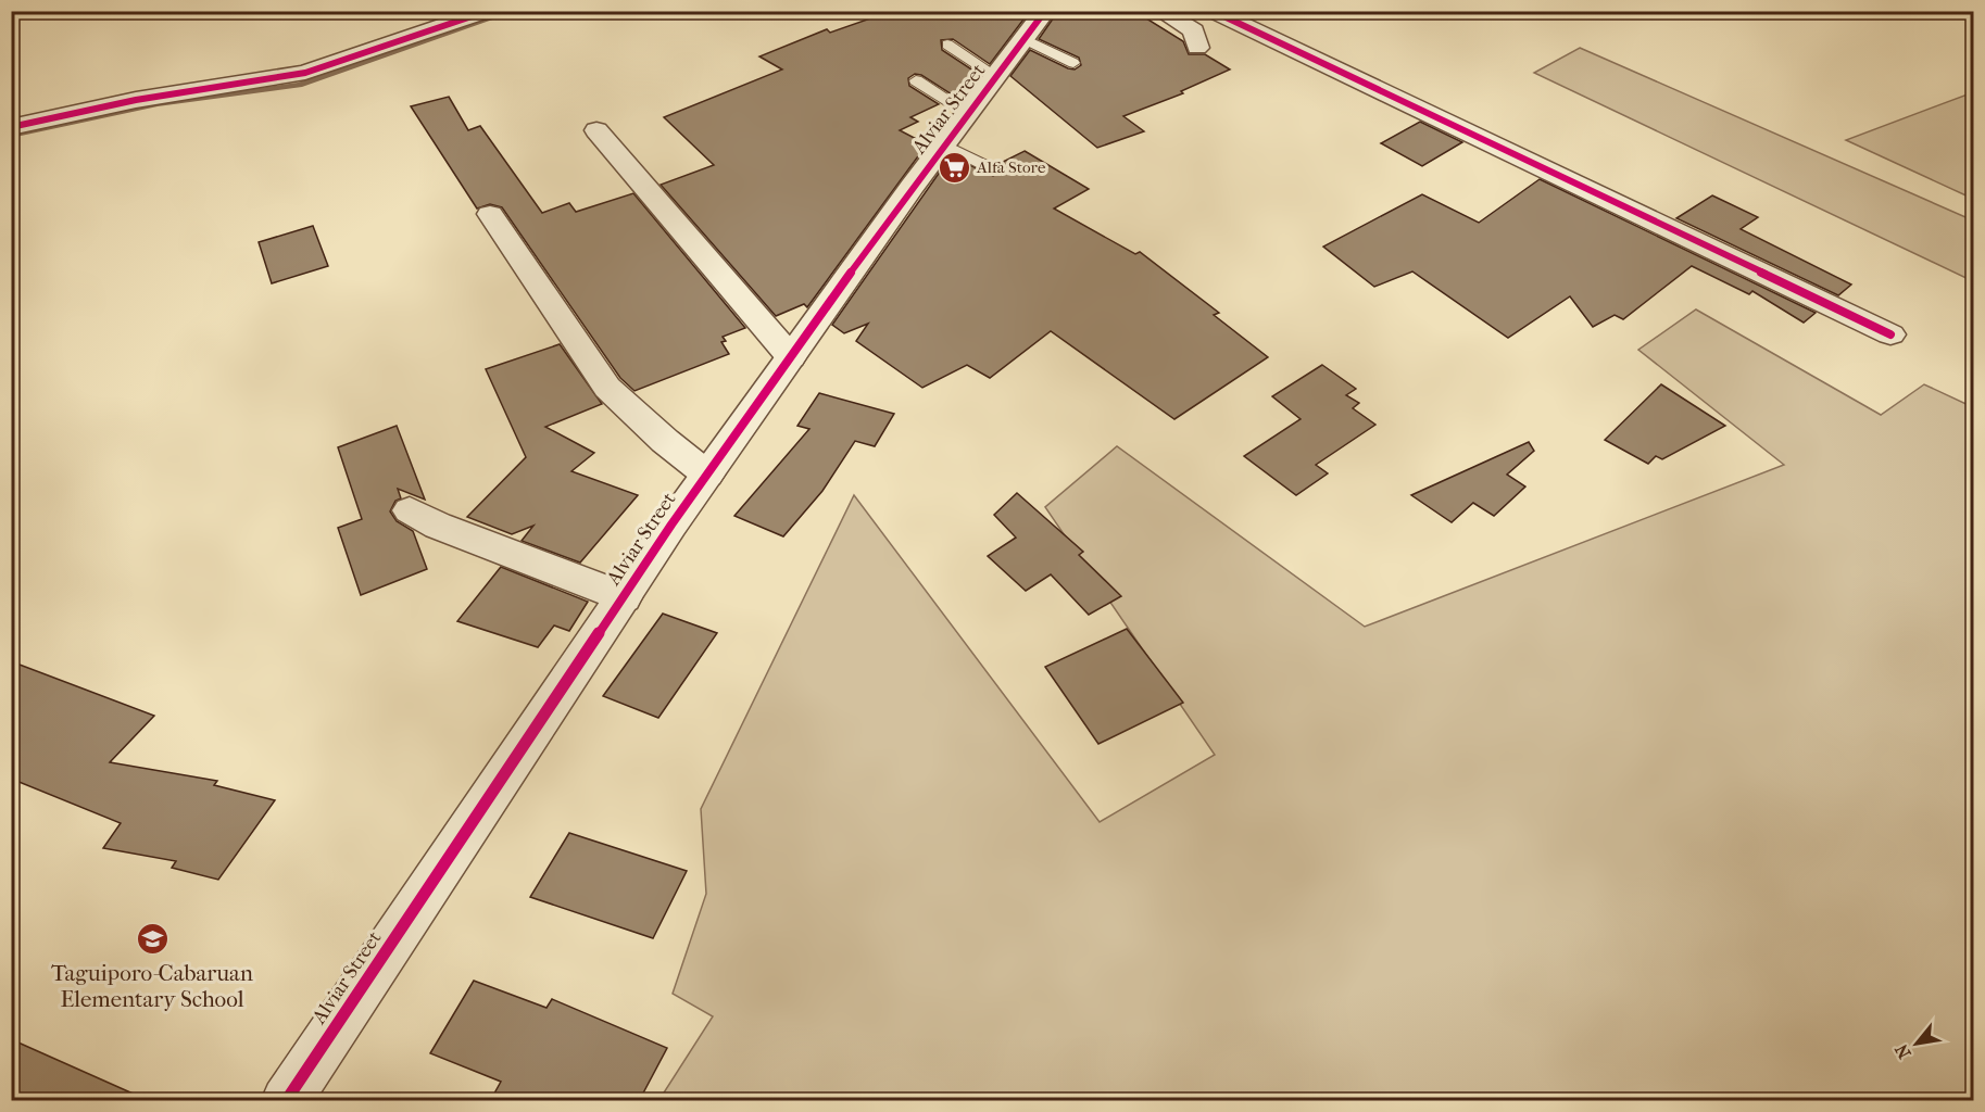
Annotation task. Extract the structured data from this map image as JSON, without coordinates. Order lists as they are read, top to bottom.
{
  "streets": {
    "street": ["Alviar Street"]
  },
  "places": {
    "supermarket": ["Alfa Store"],
    "school or university": ["Taguiporo-Cabaruan Elementary School"]
  },
  "north": "bottom left"
}
